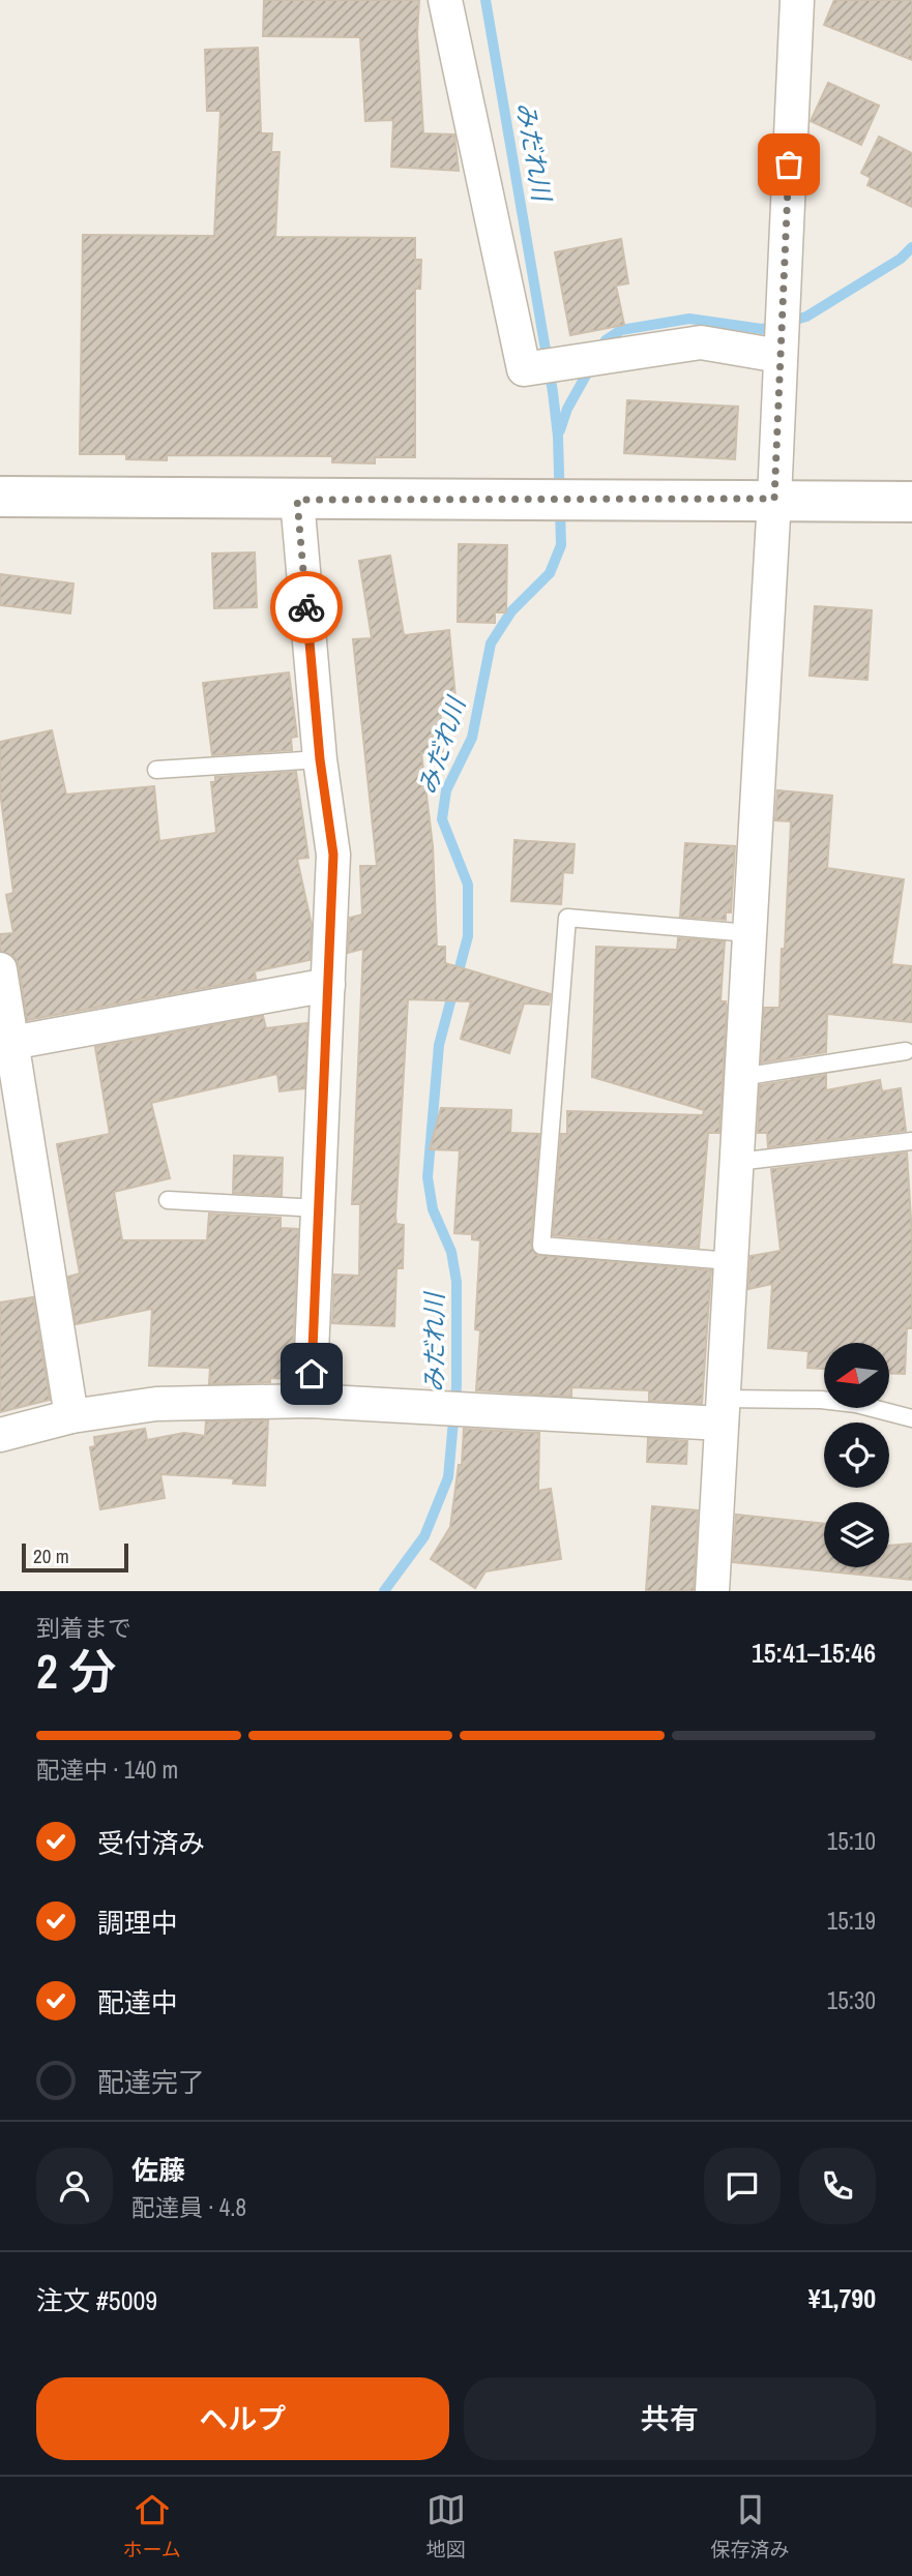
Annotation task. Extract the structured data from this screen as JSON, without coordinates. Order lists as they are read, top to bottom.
{
  "water": ["みだれ川"],
  "scale_bar": "20 m",
  "north": "left",
  "page": {
    "scale": "20 m",
    "heading": ["2 分", "到着まで", "15:41–15:46"],
    "panel": [
      "佐藤",
      "配達員 · 4.8",
      "注文 #5009",
      "¥1,790"
    ],
    "bar": "配達中 · 140 m",
    "list": [
      ["受付済み", "15:10"],
      ["調理中", "15:19"],
      ["配達中", "15:30"],
      "配達完了"
    ],
    "buttons": ["ヘルプ", "共有"],
    "tabs": ["ホーム", "地図", "保存済み"]
  }
}
